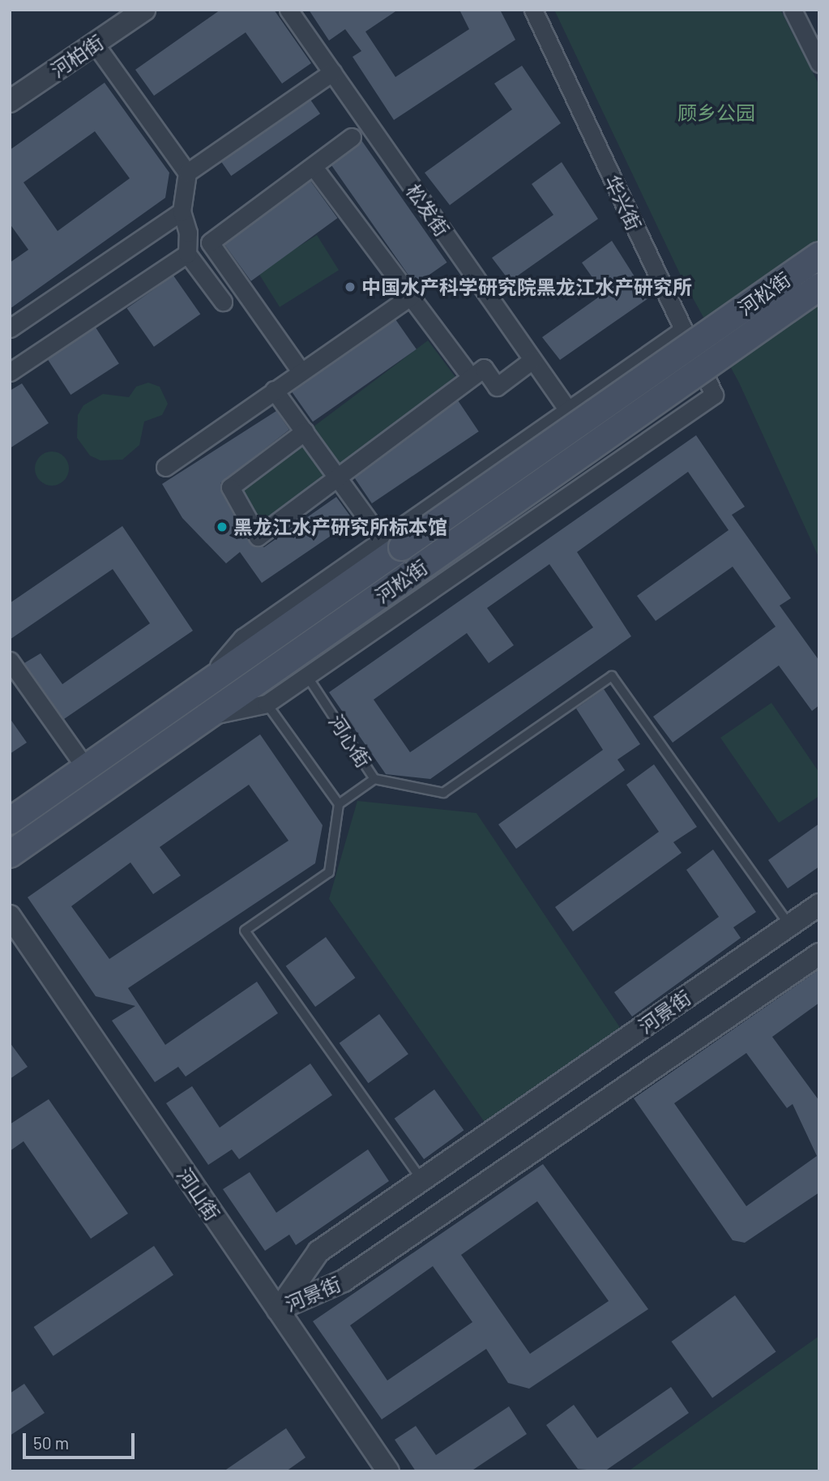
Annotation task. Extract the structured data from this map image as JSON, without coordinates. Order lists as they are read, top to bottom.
{
  "streets": {
    "main road": ["河松街"],
    "street": [
      "河柏街",
      "华兴街",
      "松发街",
      "河景街",
      "河山街"
    ],
    "lane": ["河心街"]
  },
  "crossings": [
    ["华兴街", "河心街"],
    ["河景街", "河山街"]
  ],
  "parks": ["顾乡公园"],
  "places": ["中国水产科学研究院黑龙江水产研究所", "黑龙江水产研究所标本馆"],
  "scale_bar": "50 m"
}
